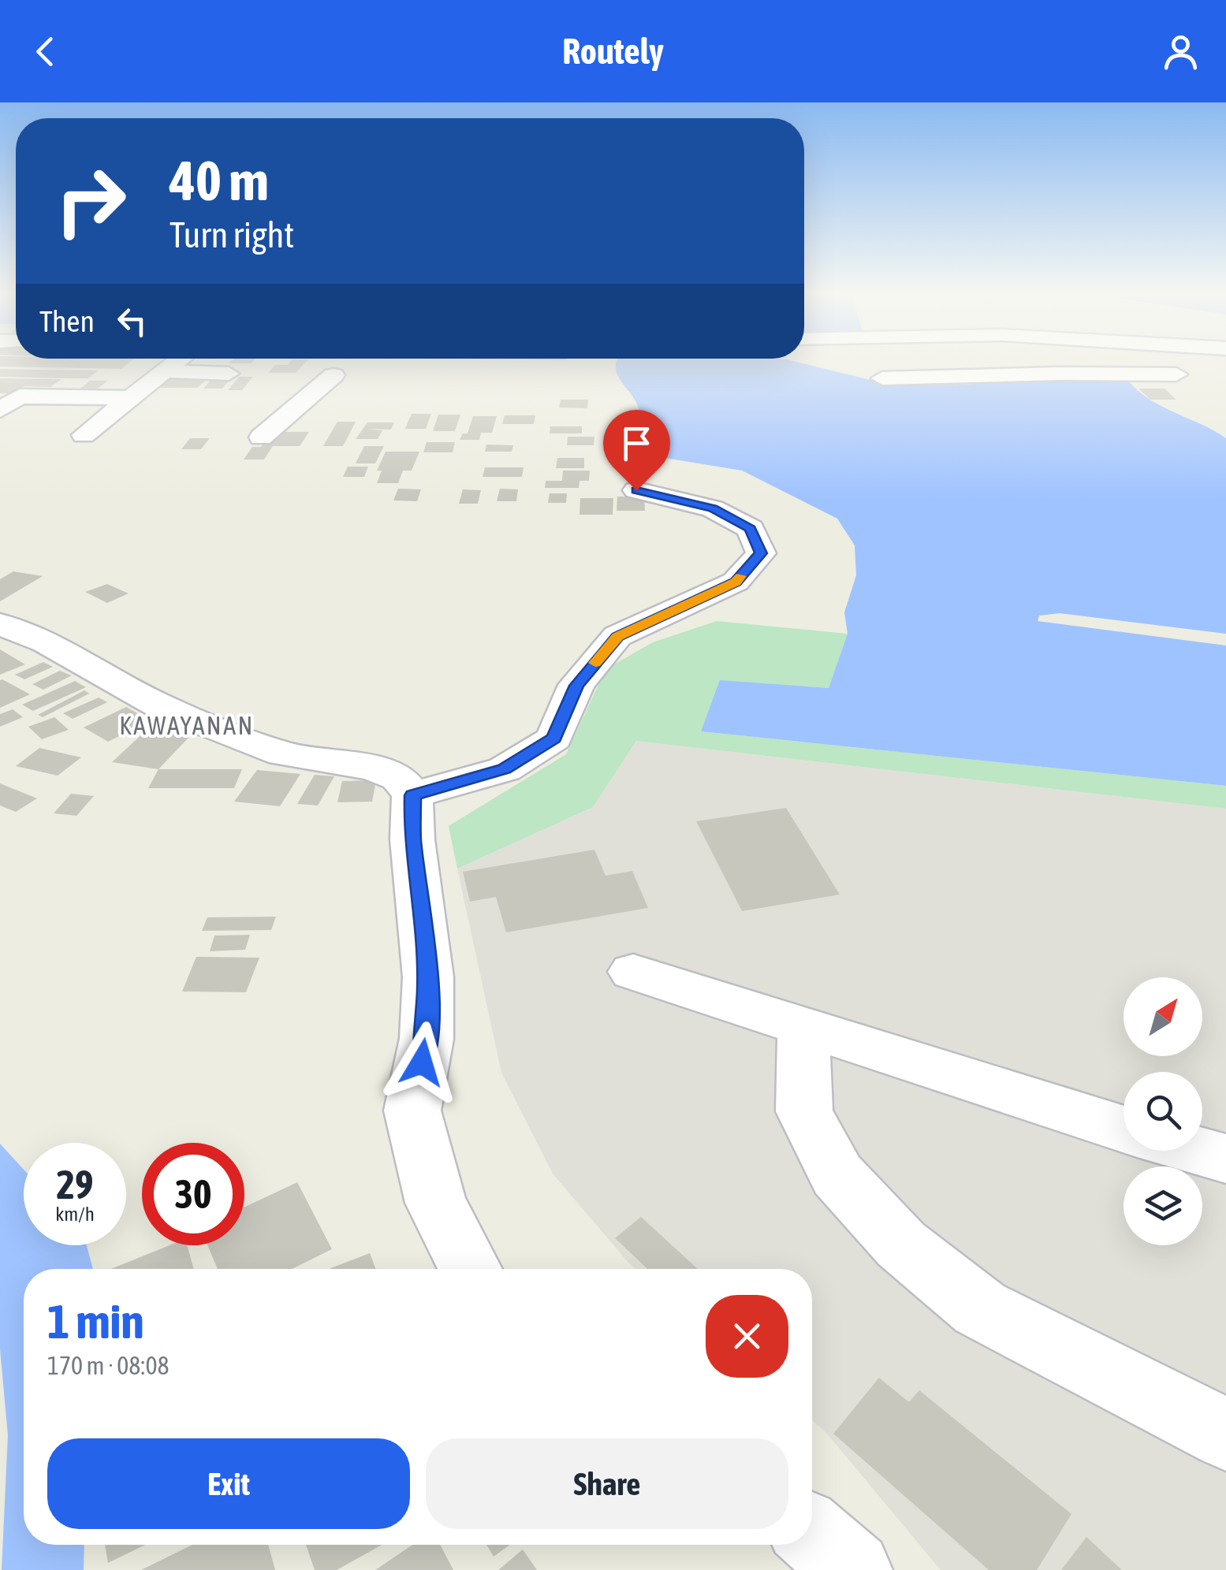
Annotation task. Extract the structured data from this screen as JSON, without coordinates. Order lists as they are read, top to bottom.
{
  "districts": ["KAWAYANAN"],
  "north": "top right",
  "page": {
    "header": "Routely",
    "turn": ["40 m", "Turn right"],
    "then": "Then",
    "speed": "29 km/h",
    "limit": "30",
    "heading": ["1 min", "170 m · 08:08"],
    "buttons": ["Exit", "Share"]
  }
}
